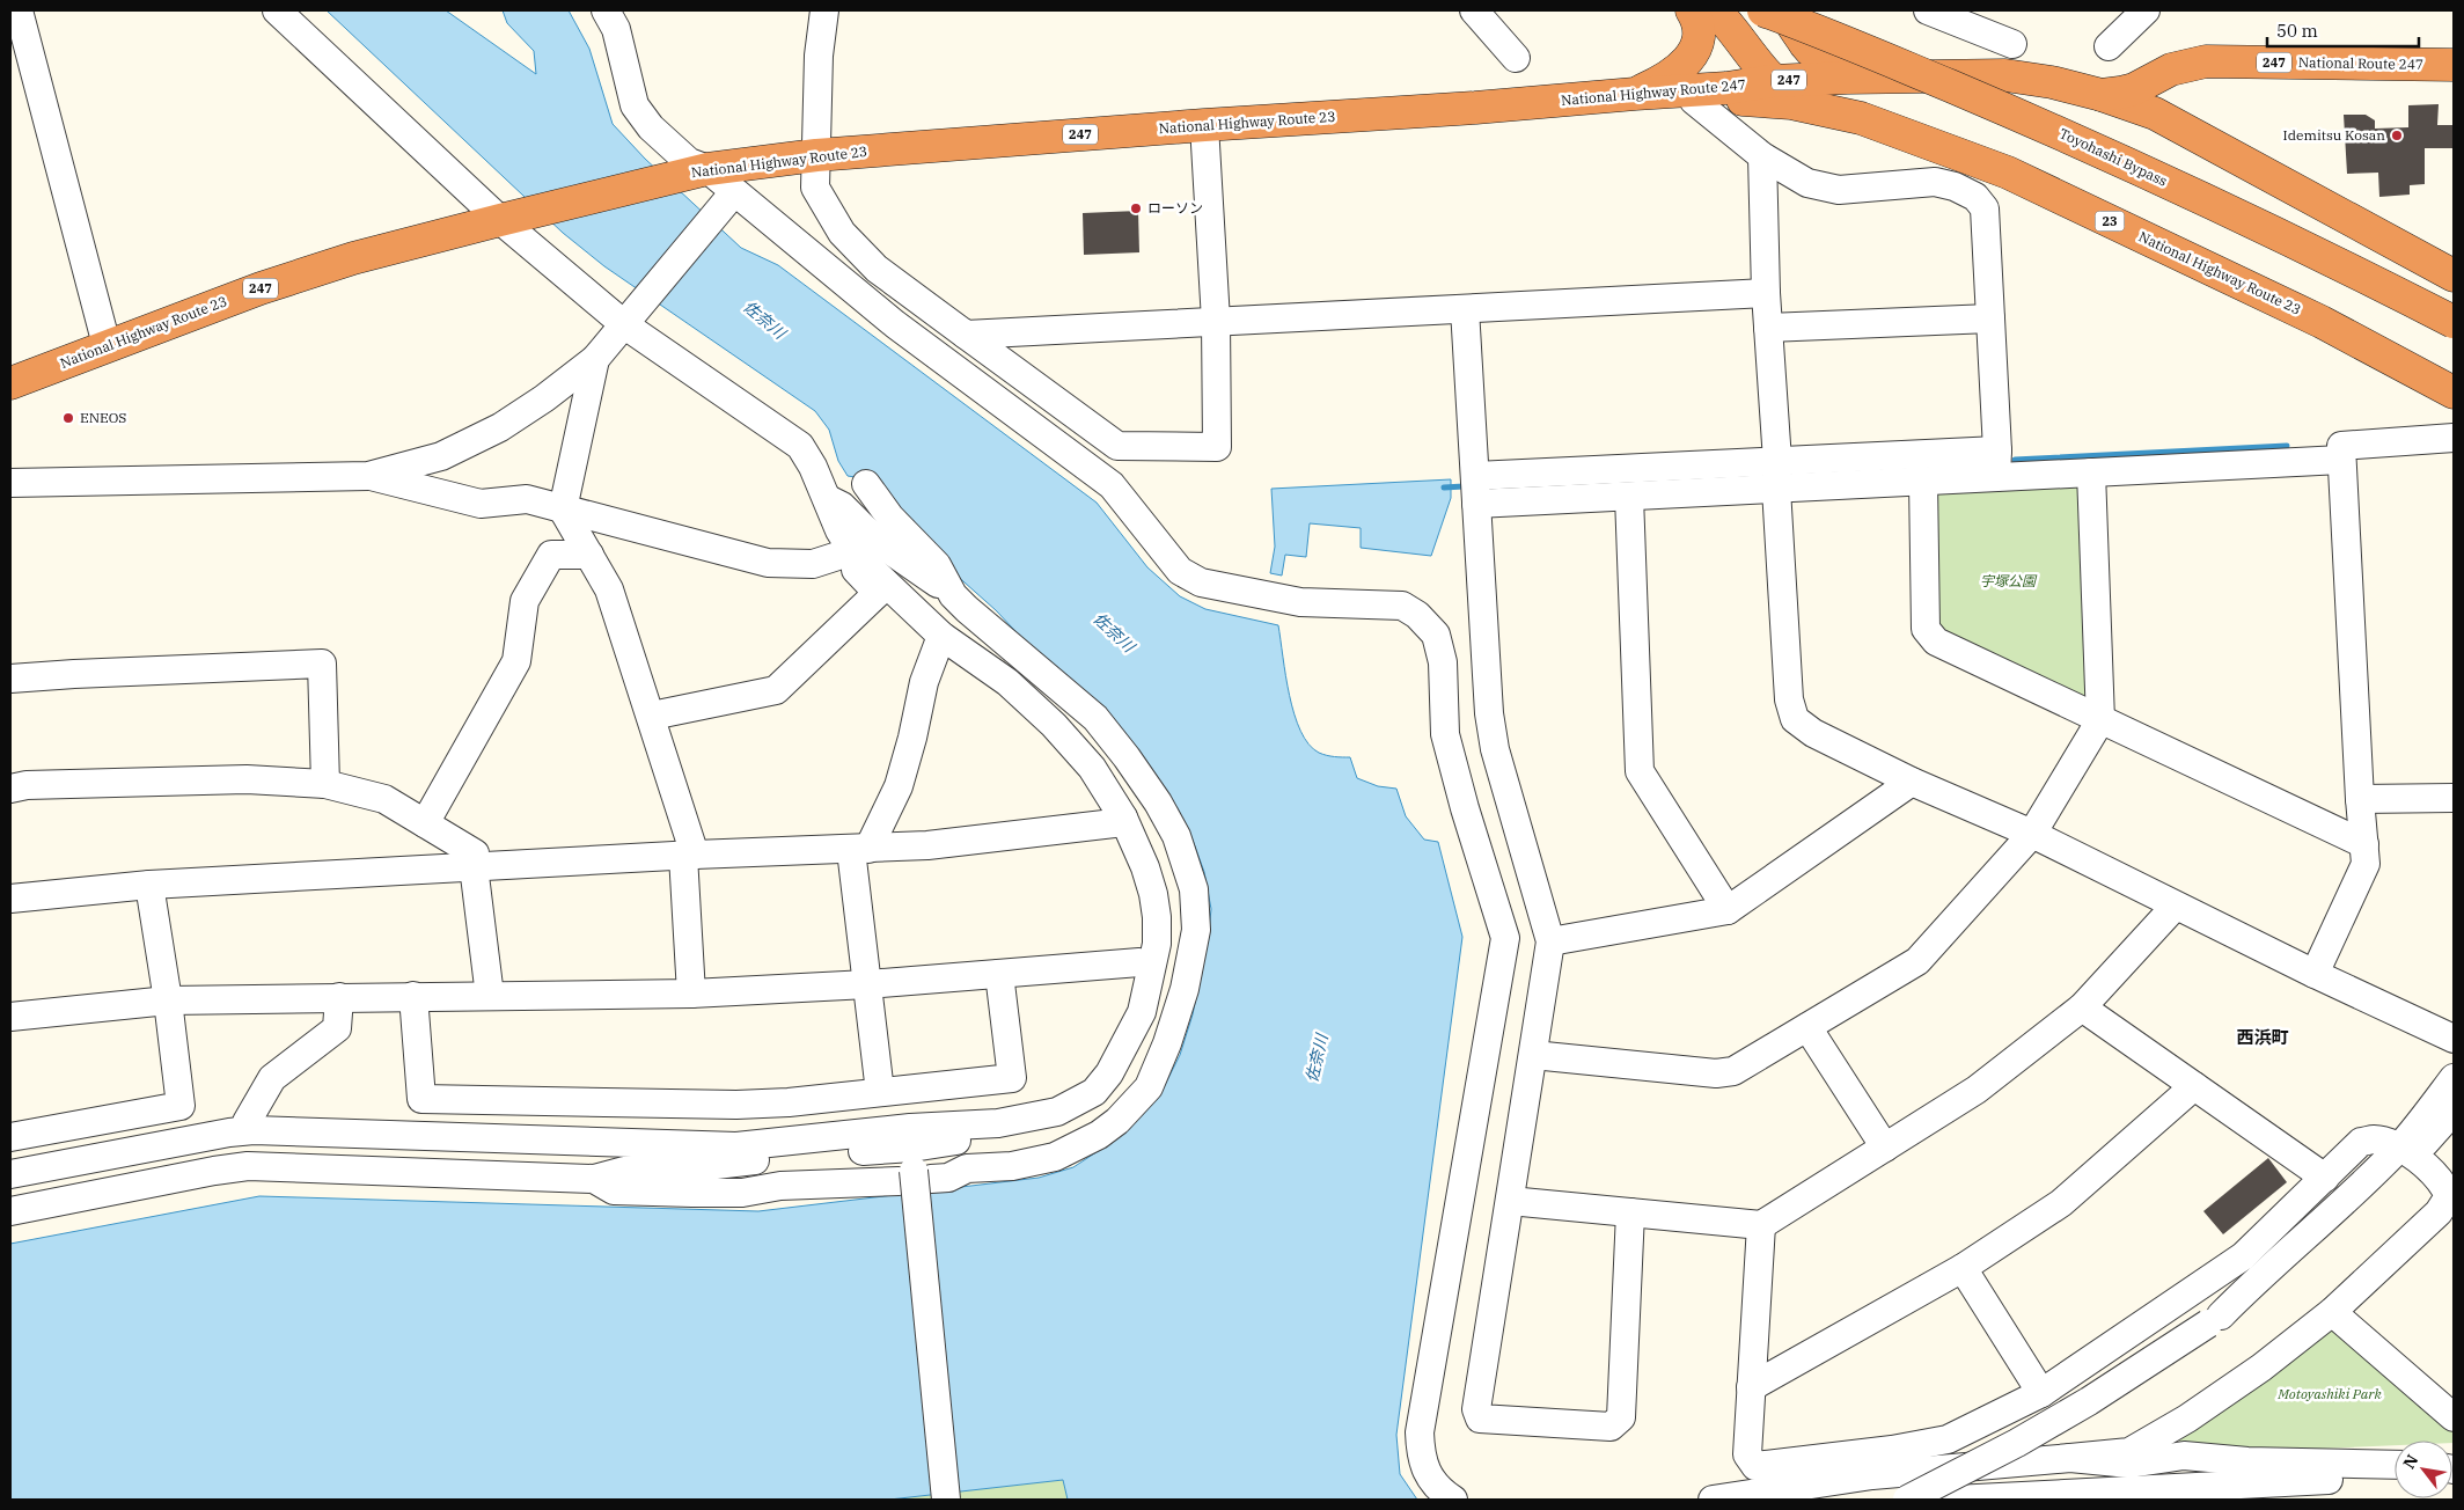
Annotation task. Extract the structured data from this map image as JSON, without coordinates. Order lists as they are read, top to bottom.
{
  "streets": {
    "highway": [
      "247",
      "National Route 247",
      "National Highway Route 247",
      "National Highway Route 23",
      "Toyohashi Bypass",
      "23"
    ]
  },
  "crossings": [
    ["National Route 247", "National Highway Route 247"],
    ["National Highway Route 247", "National Highway Route 23"]
  ],
  "districts": ["西浜町"],
  "water": ["佐奈川"],
  "parks": ["宇塚公園", "Motoyashiki Park"],
  "places": ["Idemitsu Kosan", "ローソン", "ENEOS"],
  "scale_bar": "50 m",
  "north": "top left"
}
